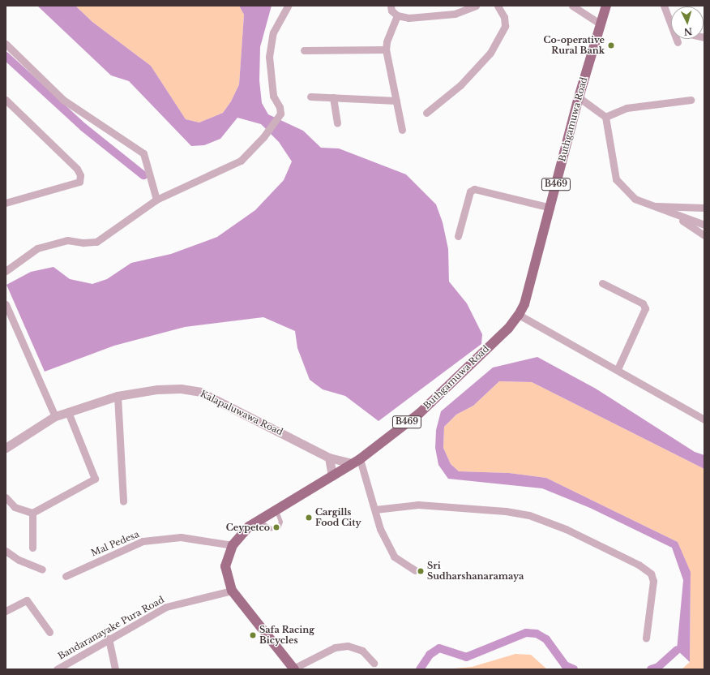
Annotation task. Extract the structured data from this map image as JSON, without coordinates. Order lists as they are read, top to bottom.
{
  "streets": {
    "main road": ["Buthgamuwa Road", "B469"],
    "street": ["Kalapaluwawa Road", "Mal Pedesa", "Bandaranayake Pura Road"]
  },
  "crossings": [
    ["Buthgamuwa Road", "Kalapaluwawa Road"],
    ["Buthgamuwa Road", "Mal Pedesa"],
    ["Buthgamuwa Road", "Bandaranayake Pura Road"]
  ],
  "places": [
    "Co-operative Rural Bank",
    "Cargills Food City",
    "Ceypetco",
    "Sri Sudharshanaramaya",
    "Safa Racing Bicycles"
  ],
  "north": "bottom"
}
